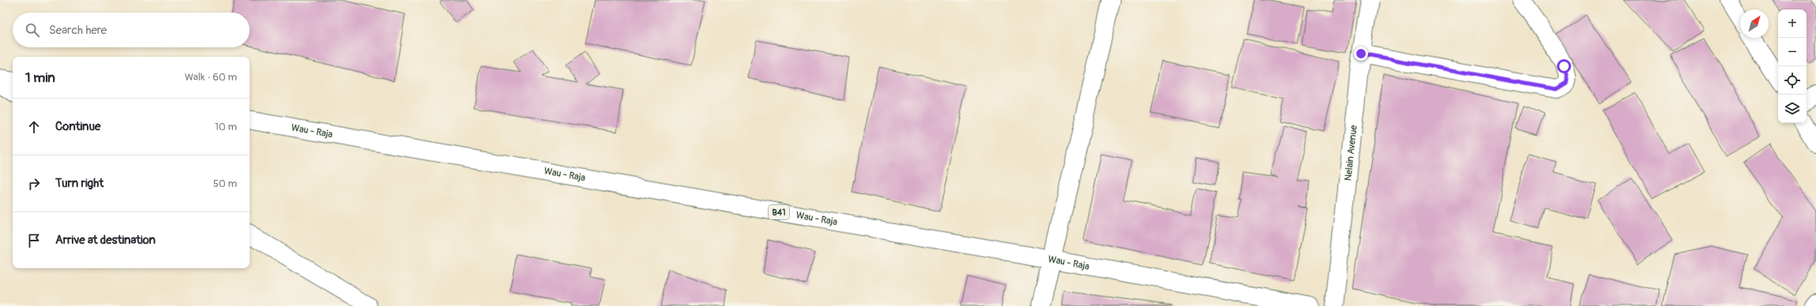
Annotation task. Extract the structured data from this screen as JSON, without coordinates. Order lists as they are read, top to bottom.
{
  "streets": {
    "main road": ["Wau - Raja", "Nelain Avenue", "B41"]
  },
  "north": "top right",
  "page": {
    "map_buttons": ["+", "−"],
    "search": "Search here",
    "heading": ["1 min", "Walk · 60 m"],
    "list": [
      ["Continue", "10 m"],
      ["Turn right", "50 m"],
      "Arrive at destination"
    ]
  }
}
